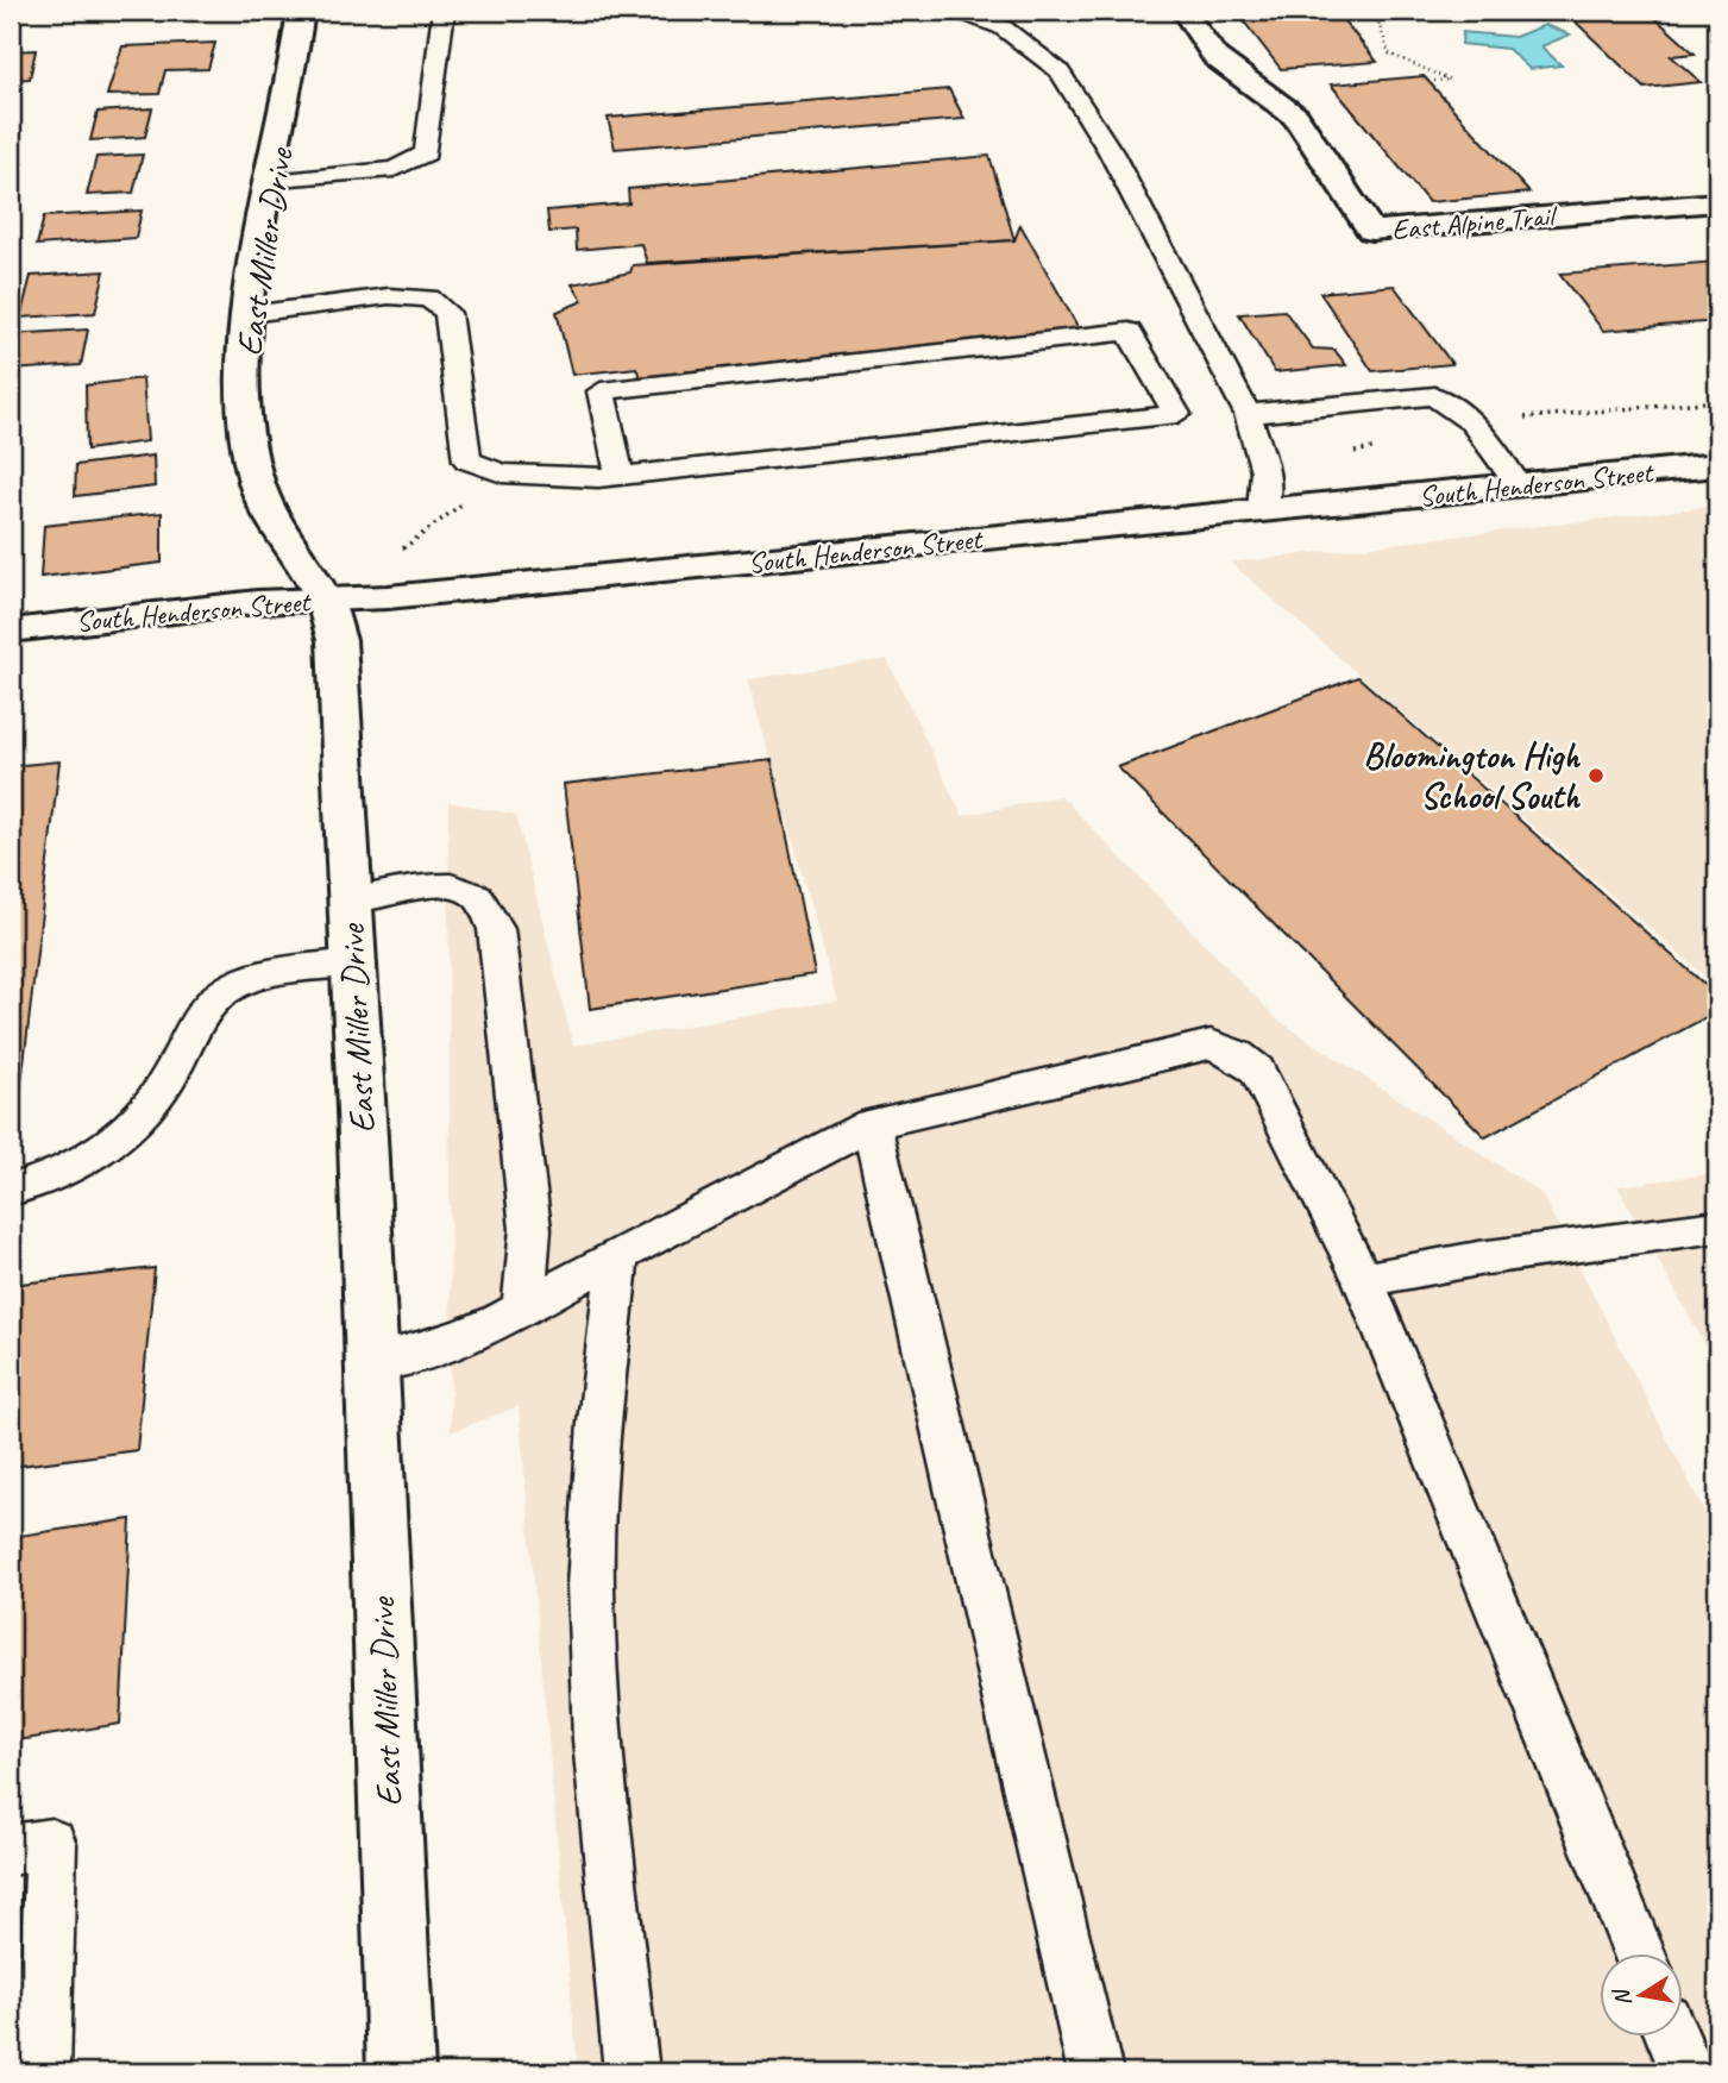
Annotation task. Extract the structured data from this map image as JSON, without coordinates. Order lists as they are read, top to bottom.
{
  "streets": {
    "street": ["East Alpine Trail", "East Miller Drive", "South Henderson Street"]
  },
  "crossings": [
    ["East Miller Drive", "South Henderson Street"]
  ],
  "places": ["Bloomington High School South"],
  "north": "left"
}
